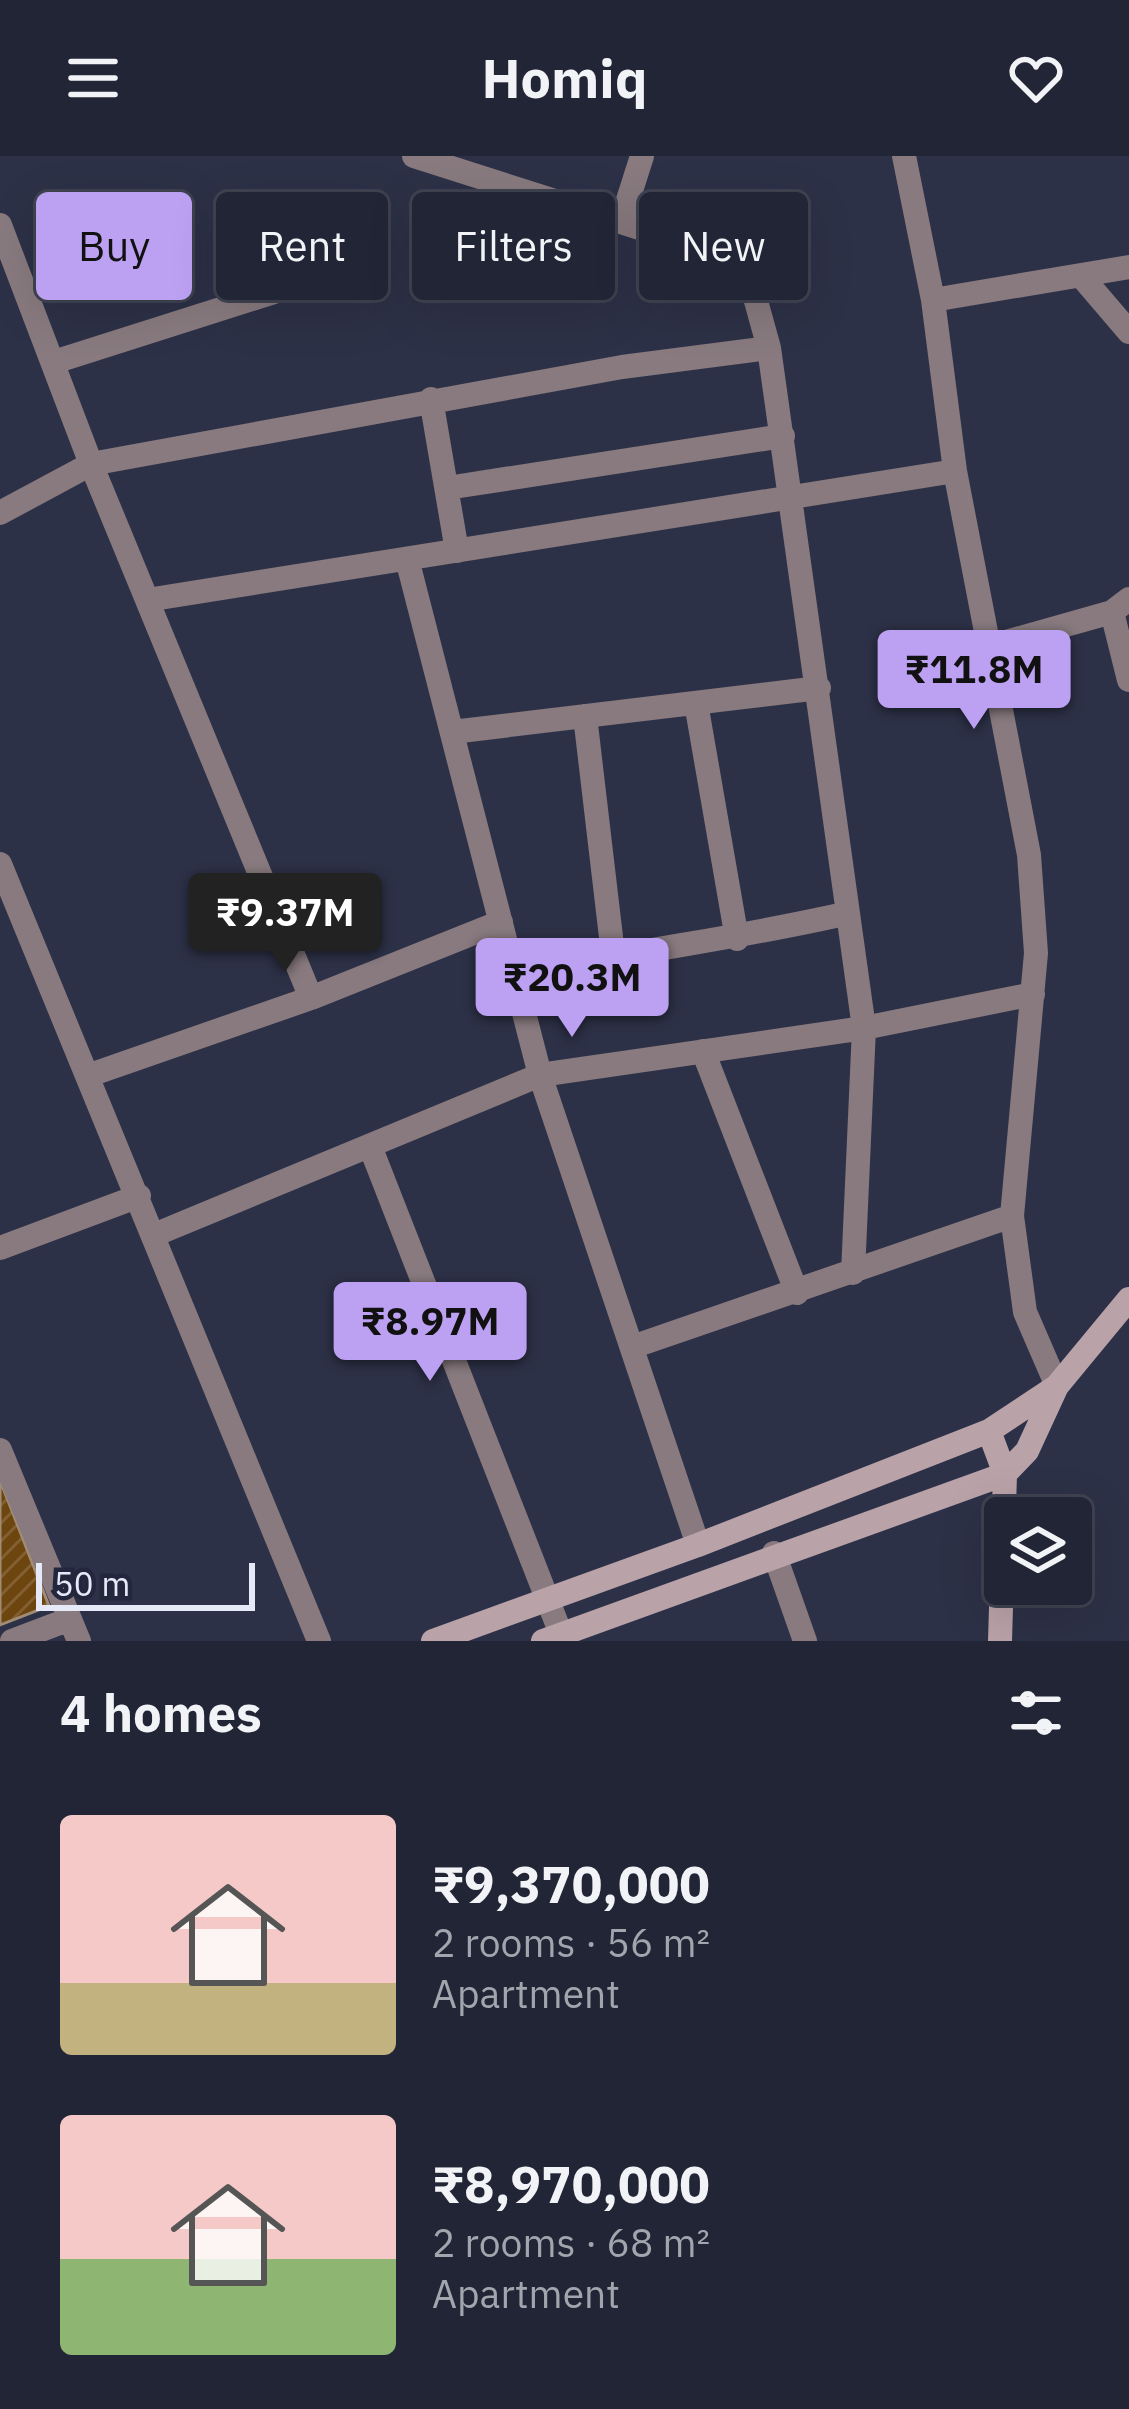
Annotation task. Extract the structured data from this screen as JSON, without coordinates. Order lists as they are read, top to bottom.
{
  "scale_bar": "50 m",
  "page": {
    "header": "Homiq",
    "chip": [
      "Buy",
      "Rent",
      "Filters",
      "New"
    ],
    "price": [
      "₹11.8M",
      "₹9.37M",
      "₹20.3M",
      "₹8.97M"
    ],
    "scale": "50 m",
    "heading": "4 homes",
    "list": [
      {
        "name": "₹9,370,000",
        "note": "2 rooms · 56 m² · Apartment"
      },
      {
        "name": "₹8,970,000",
        "note": "2 rooms · 68 m² · Apartment"
      }
    ]
  }
}
